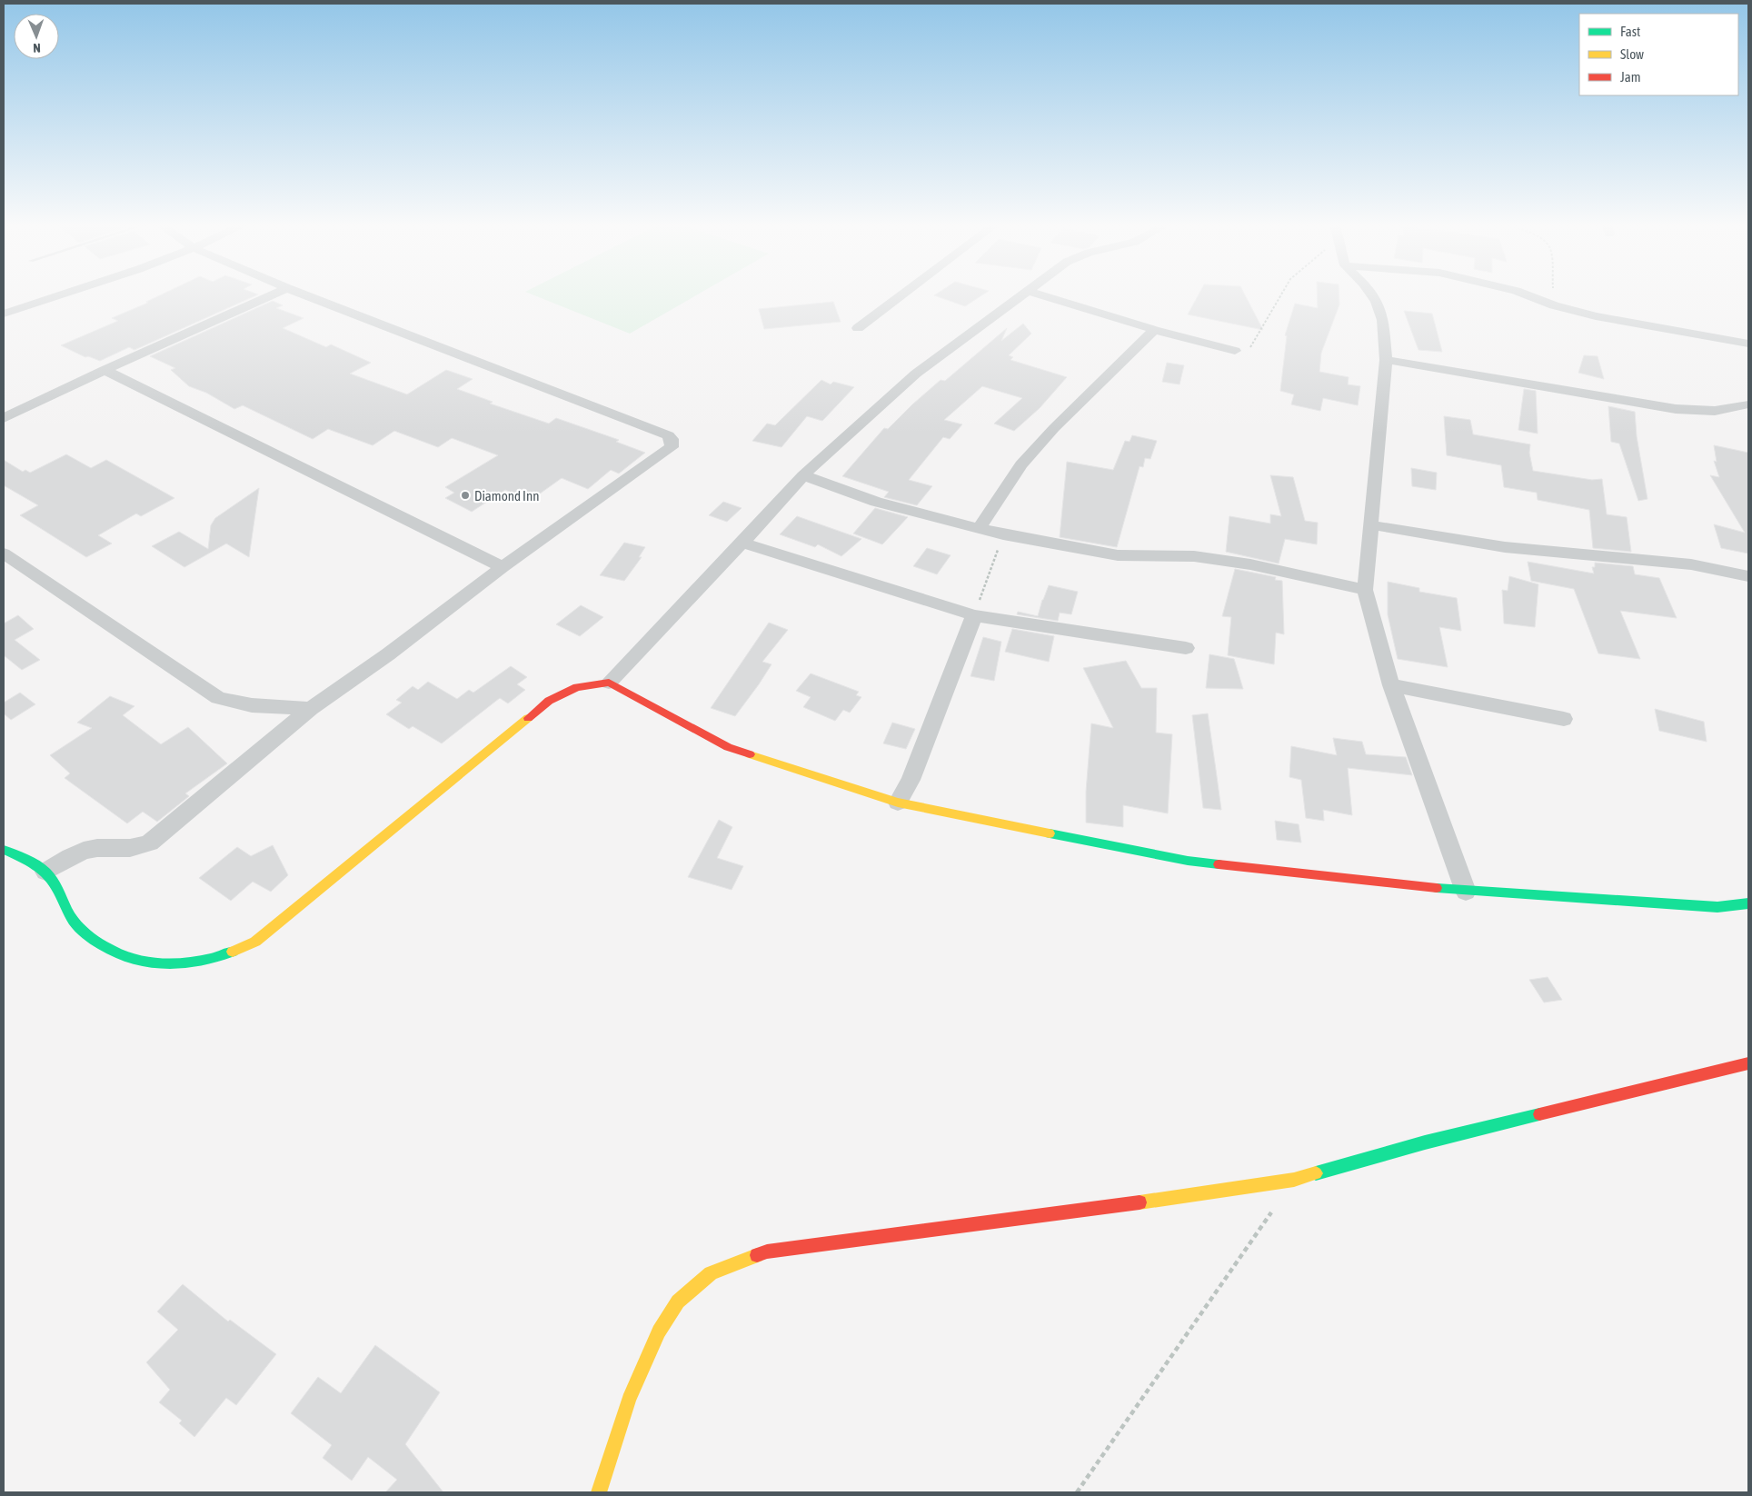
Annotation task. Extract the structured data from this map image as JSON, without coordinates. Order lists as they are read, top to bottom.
{
  "places": ["Diamond Inn"],
  "legend": ["Fast", "Slow", "Jam"],
  "north": "bottom"
}
